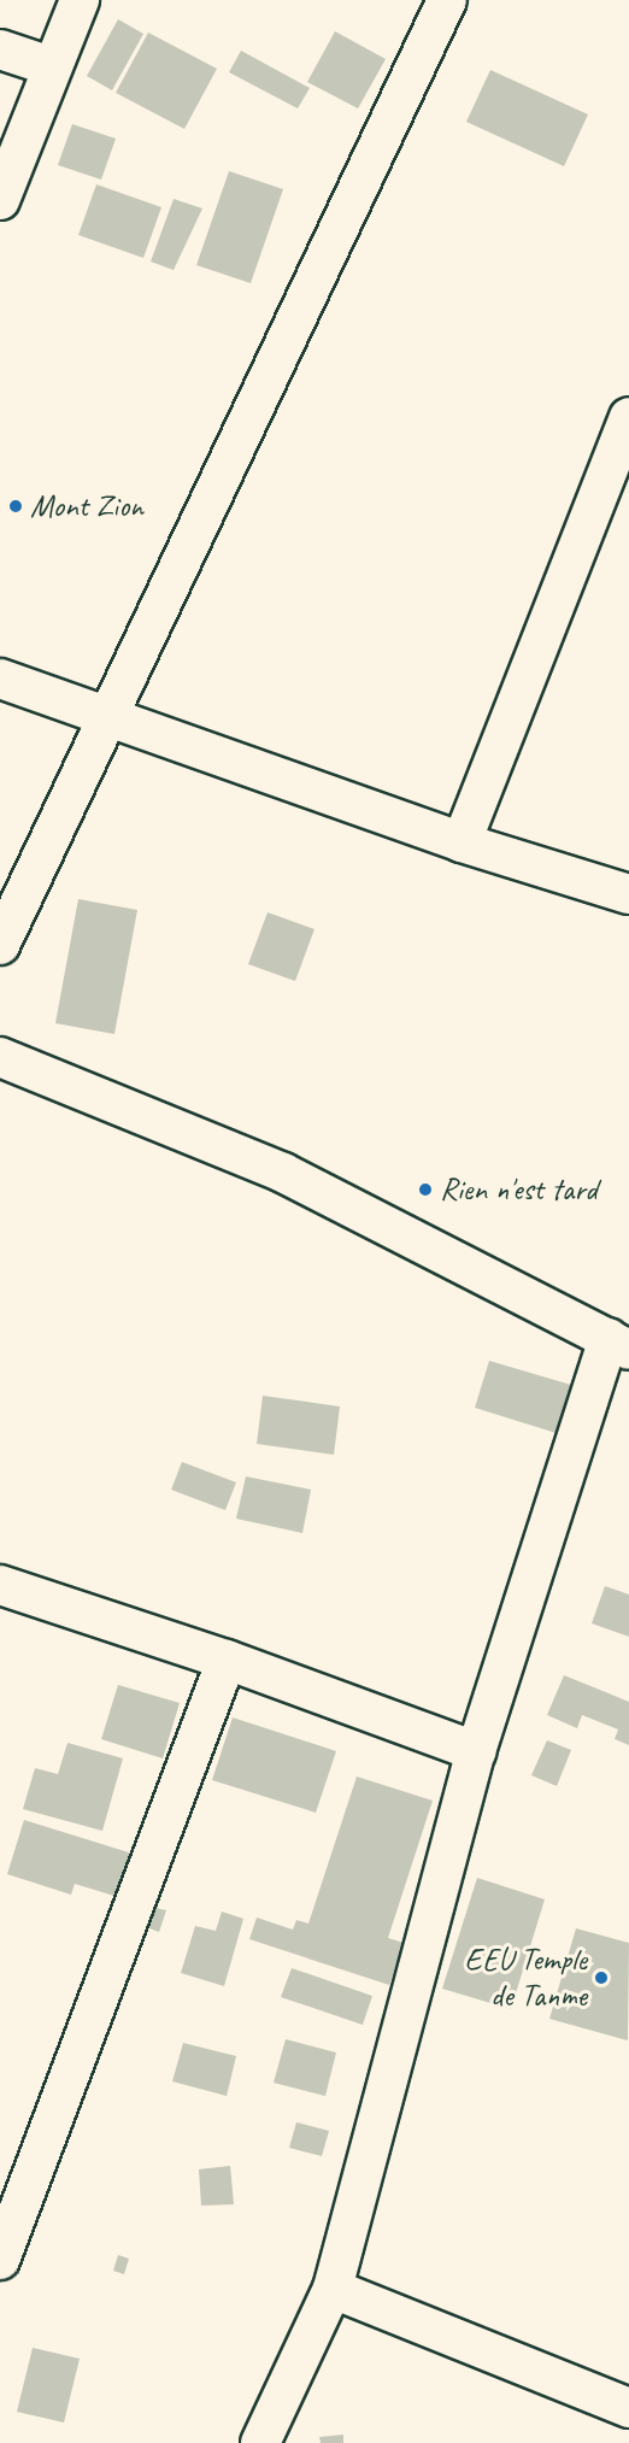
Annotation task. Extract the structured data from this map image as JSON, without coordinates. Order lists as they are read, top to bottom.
{
  "places": ["Mont Zion", "Rien n'est tard", "EEU Temple de Tanme"]
}
